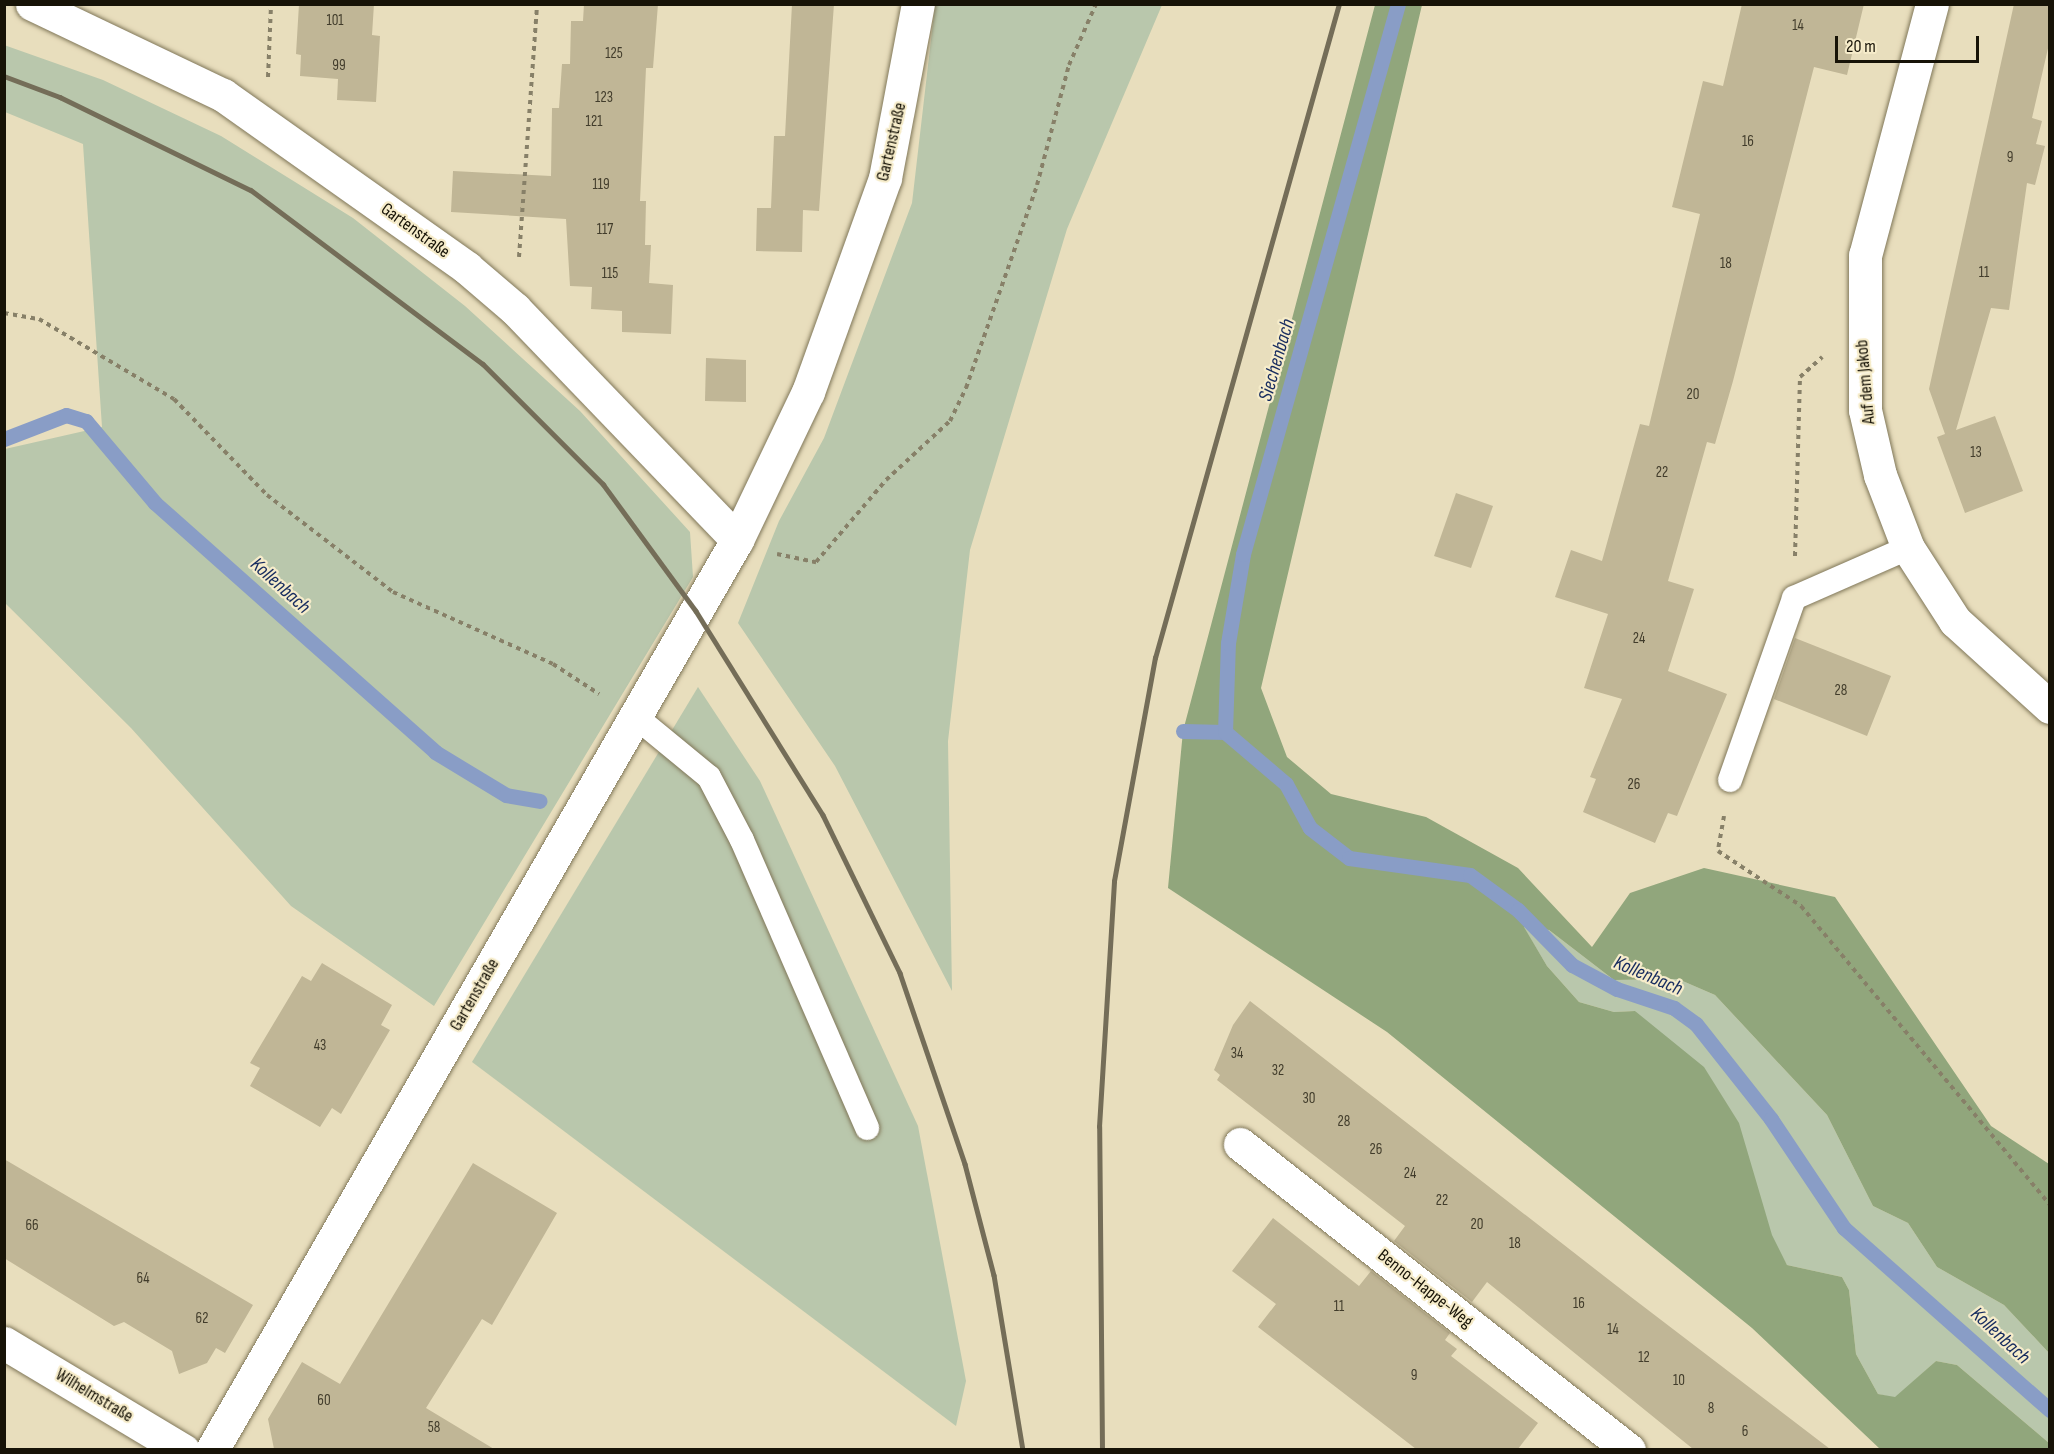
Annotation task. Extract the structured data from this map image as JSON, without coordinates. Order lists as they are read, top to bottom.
{
  "streets": {
    "street": [
      "Gartenstraße",
      "Auf dem Jakob",
      "Benno-Happe-Weg",
      "Wilhelmstraße"
    ]
  },
  "water": ["Siechenbach", "Kollenbach"],
  "house_numbers": [
    "101",
    "14",
    "125",
    "99",
    "123",
    "121",
    "16",
    "9",
    "119",
    "117",
    "18",
    "11",
    "115",
    "20",
    "13",
    "22",
    "24",
    "28",
    "26",
    "43",
    "34",
    "32",
    "30",
    "28",
    "26",
    "24",
    "22",
    "20",
    "66",
    "18",
    "64",
    "16",
    "11",
    "62",
    "14",
    "12",
    "9",
    "10",
    "60",
    "8",
    "58",
    "6"
  ],
  "scale_bar": "20 m"
}
